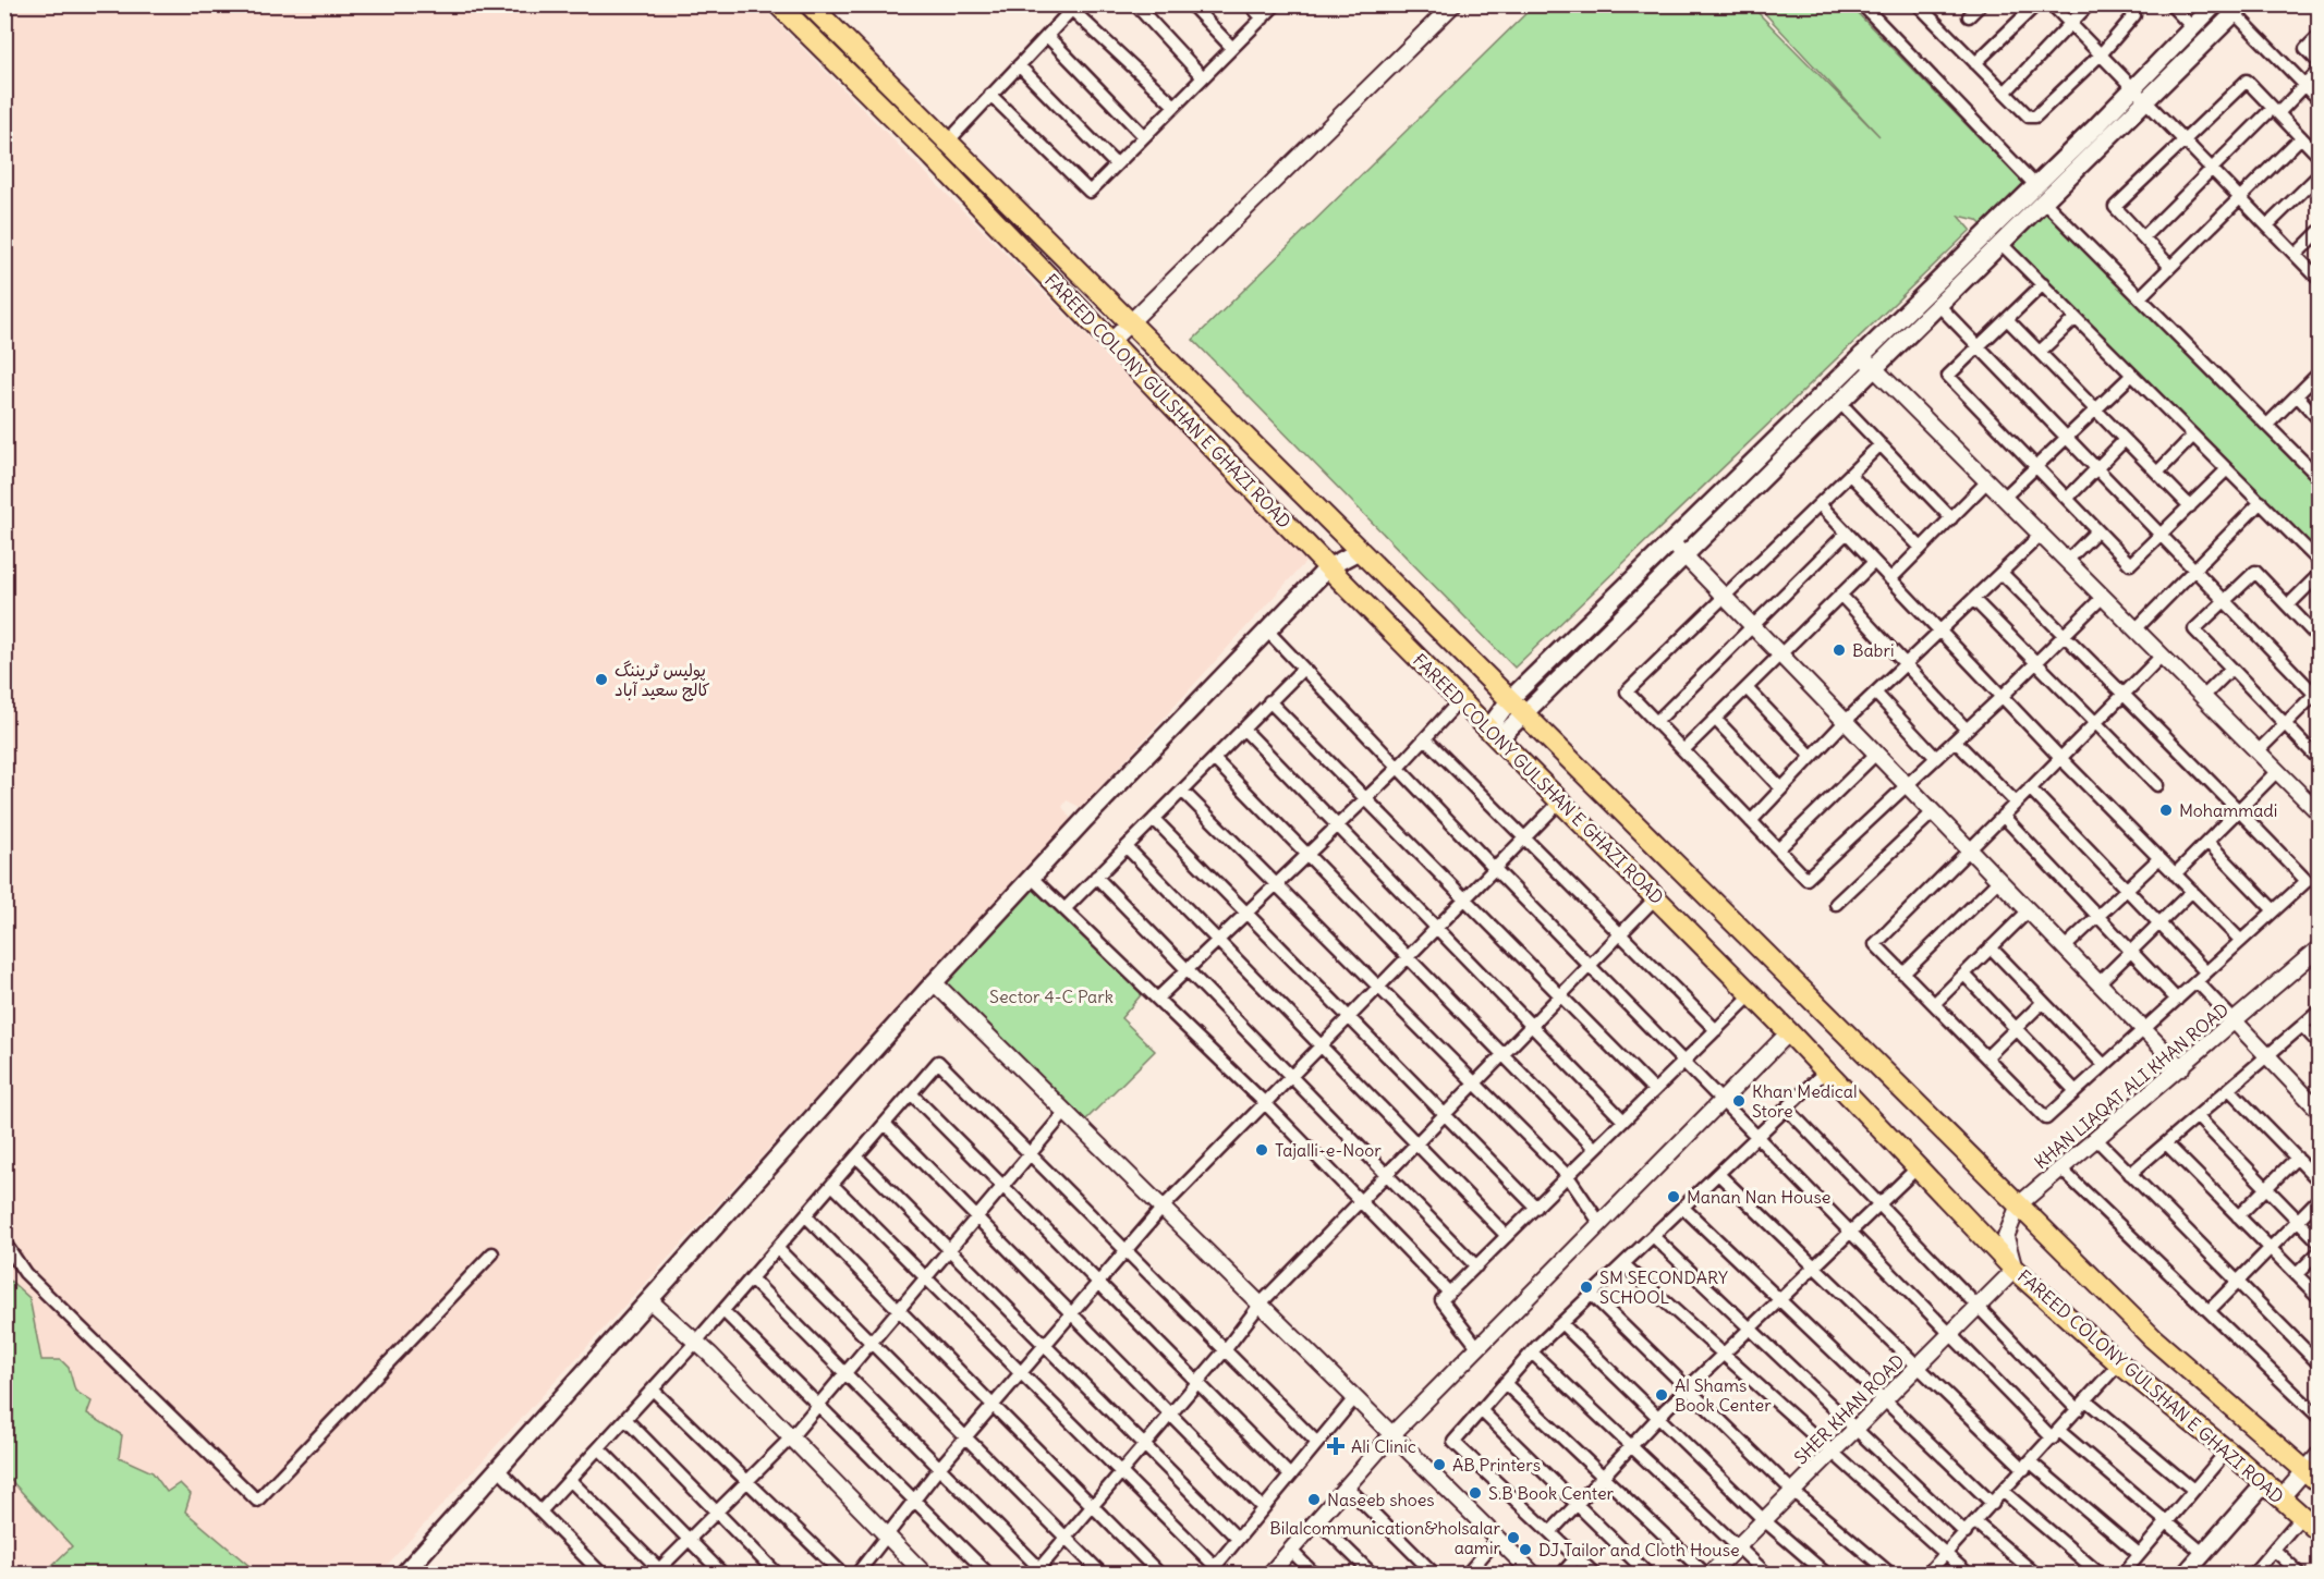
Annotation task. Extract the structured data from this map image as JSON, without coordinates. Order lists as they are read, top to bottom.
{
  "streets": {
    "main road": ["FAREED COLONY GULSHAN E GHAZI ROAD"],
    "street": ["KHAN LIAQAT ALI KHAN ROAD", "SHER KHAN ROAD"]
  },
  "crossings": [
    ["FAREED COLONY GULSHAN E GHAZI ROAD", "KHAN LIAQAT ALI KHAN ROAD"],
    ["FAREED COLONY GULSHAN E GHAZI ROAD", "SHER KHAN ROAD"],
    ["KHAN LIAQAT ALI KHAN ROAD", "SHER KHAN ROAD"]
  ],
  "parks": ["Sector 4-C Park"],
  "places": {
    "other": [
      "Babri",
      "پولیس ٹریننگ کالج سعید آباد",
      "Mohammadi",
      "Khan Medical Store",
      "Tajalli-e-Noor",
      "Manan Nan House",
      "SM SECONDARY SCHOOL",
      "Al Shams Book Center",
      "AB Printers",
      "S.B Book Center",
      "Naseeb shoes",
      "Bilalcommunication&holsalar aamir",
      "DJ Tailor and Cloth House"
    ],
    "health": ["Ali Clinic"]
  }
}
